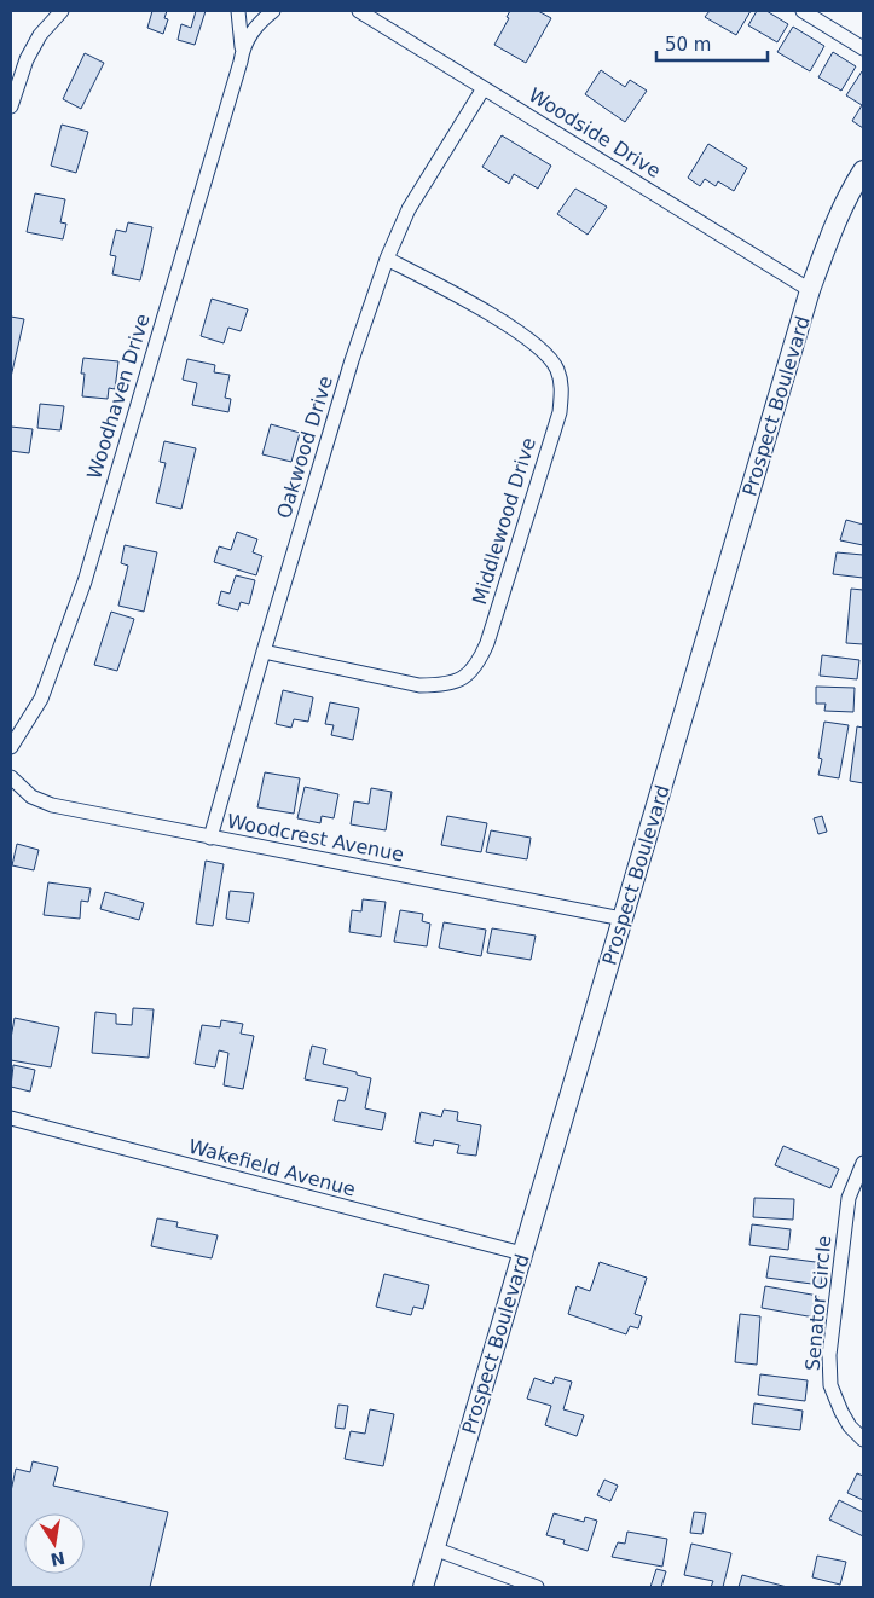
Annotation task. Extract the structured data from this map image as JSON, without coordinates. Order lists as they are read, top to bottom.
{
  "streets": {
    "main road": ["Prospect Boulevard"],
    "street": [
      "Woodside Drive",
      "Woodhaven Drive",
      "Oakwood Drive",
      "Middlewood Drive",
      "Woodcrest Avenue",
      "Wakefield Avenue",
      "Senator Circle"
    ]
  },
  "crossings": [
    ["Woodside Drive", "Prospect Boulevard"],
    ["Woodside Drive", "Oakwood Drive"],
    ["Prospect Boulevard", "Woodcrest Avenue"],
    ["Prospect Boulevard", "Wakefield Avenue"],
    ["Oakwood Drive", "Middlewood Drive"],
    ["Oakwood Drive", "Woodcrest Avenue"]
  ],
  "scale_bar": "50 m",
  "north": "bottom"
}
